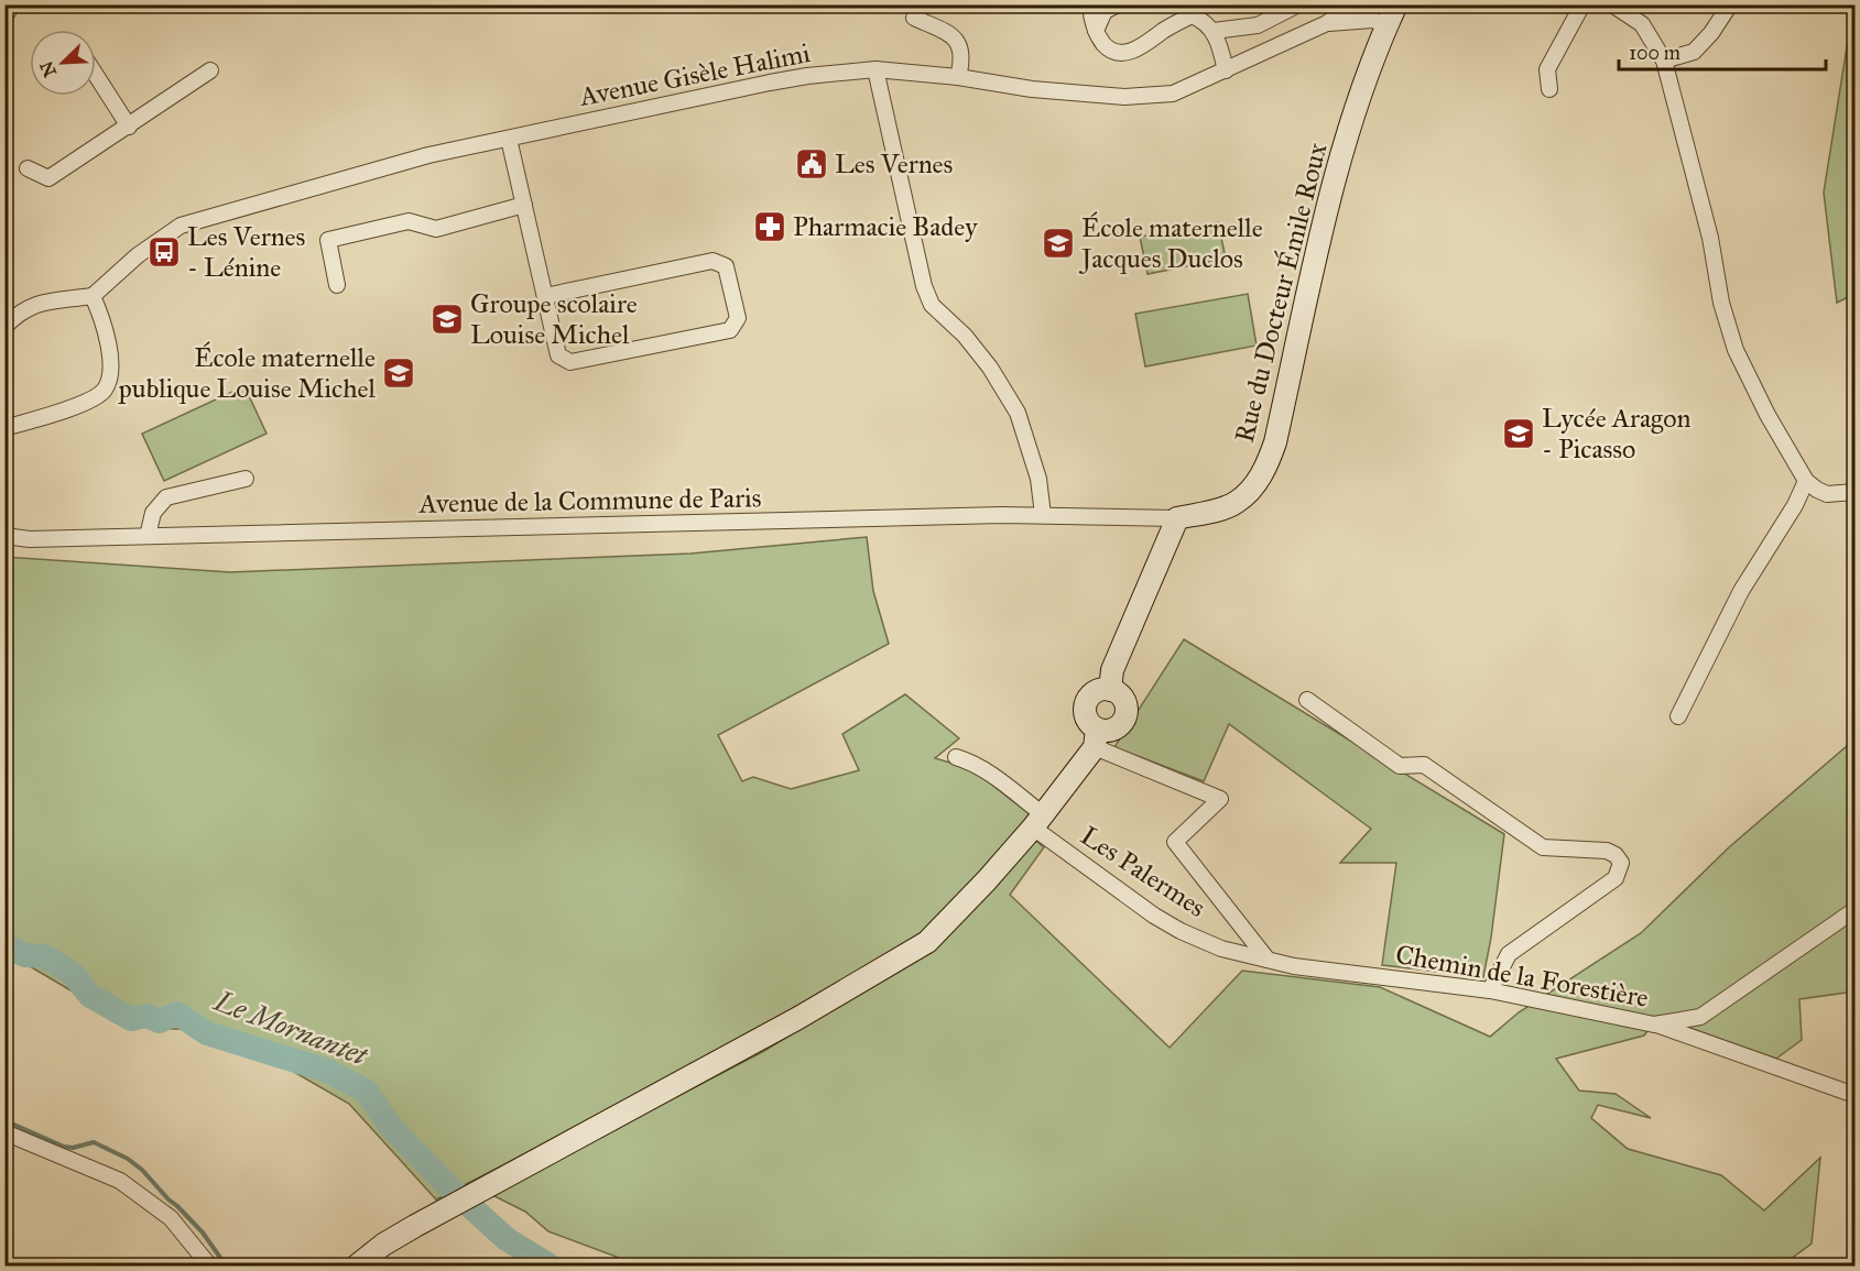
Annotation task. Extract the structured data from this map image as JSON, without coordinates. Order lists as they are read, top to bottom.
{
  "streets": {
    "street": [
      "Avenue Gisèle Halimi",
      "Rue du Docteur Émile Roux",
      "Avenue de la Commune de Paris",
      "Les Palermes",
      "Chemin de la Forestière"
    ]
  },
  "crossings": [
    ["Avenue Gisèle Halimi", "Rue du Docteur Émile Roux"],
    ["Rue du Docteur Émile Roux", "Avenue de la Commune de Paris"],
    ["Les Palermes", "Chemin de la Forestière"]
  ],
  "water": ["Le Mornantet"],
  "places": {
    "public building": ["Les Vernes"],
    "pharmacy": ["Pharmacie Badey"],
    "school or university": [
      "École maternelle Jacques Duclos",
      "Groupe scolaire Louise Michel",
      "École maternelle publique Louise Michel",
      "Lycée Aragon - Picasso"
    ],
    "bus stop": ["Les Vernes - Lénine"]
  },
  "scale_bar": "100 m",
  "north": "bottom left"
}
